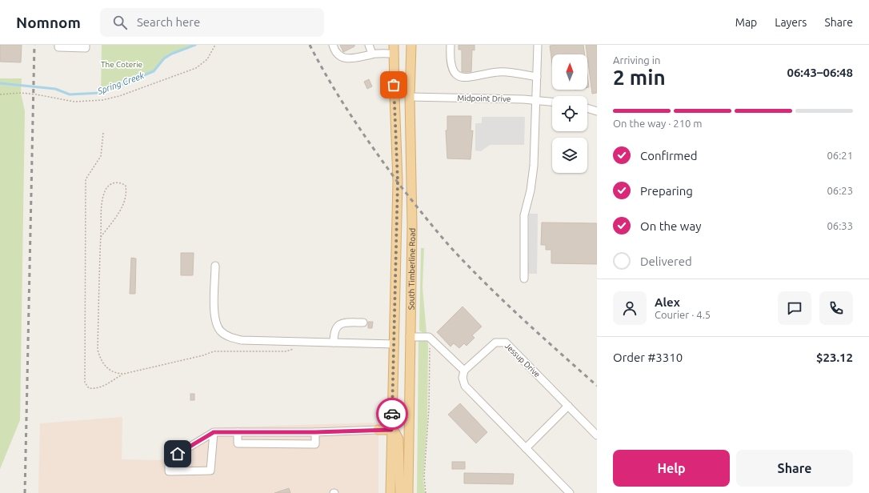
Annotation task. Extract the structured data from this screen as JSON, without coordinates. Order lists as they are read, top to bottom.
{
  "streets": {
    "main road": ["South Timberline Road"],
    "street": ["Midpoint Drive", "Jessup Drive"]
  },
  "crossings": [
    ["Midpoint Drive", "South Timberline Road"]
  ],
  "water": ["Spring Creek"],
  "parks": ["The Coterie"],
  "north": "top",
  "page": {
    "header": "Nomnom",
    "search": "Search here",
    "nav": ["Map", "Layers", "Share"],
    "heading": ["2 min", "Arriving in", "06:43–06:48"],
    "panel": [
      "Alex",
      "Courier · 4.5",
      "Order #3310",
      "$23.12"
    ],
    "bar": "On the way · 210 m",
    "list": [
      ["Confirmed", "06:21"],
      ["Preparing", "06:23"],
      ["On the way", "06:33"],
      "Delivered"
    ],
    "buttons": ["Help", "Share"]
  }
}
